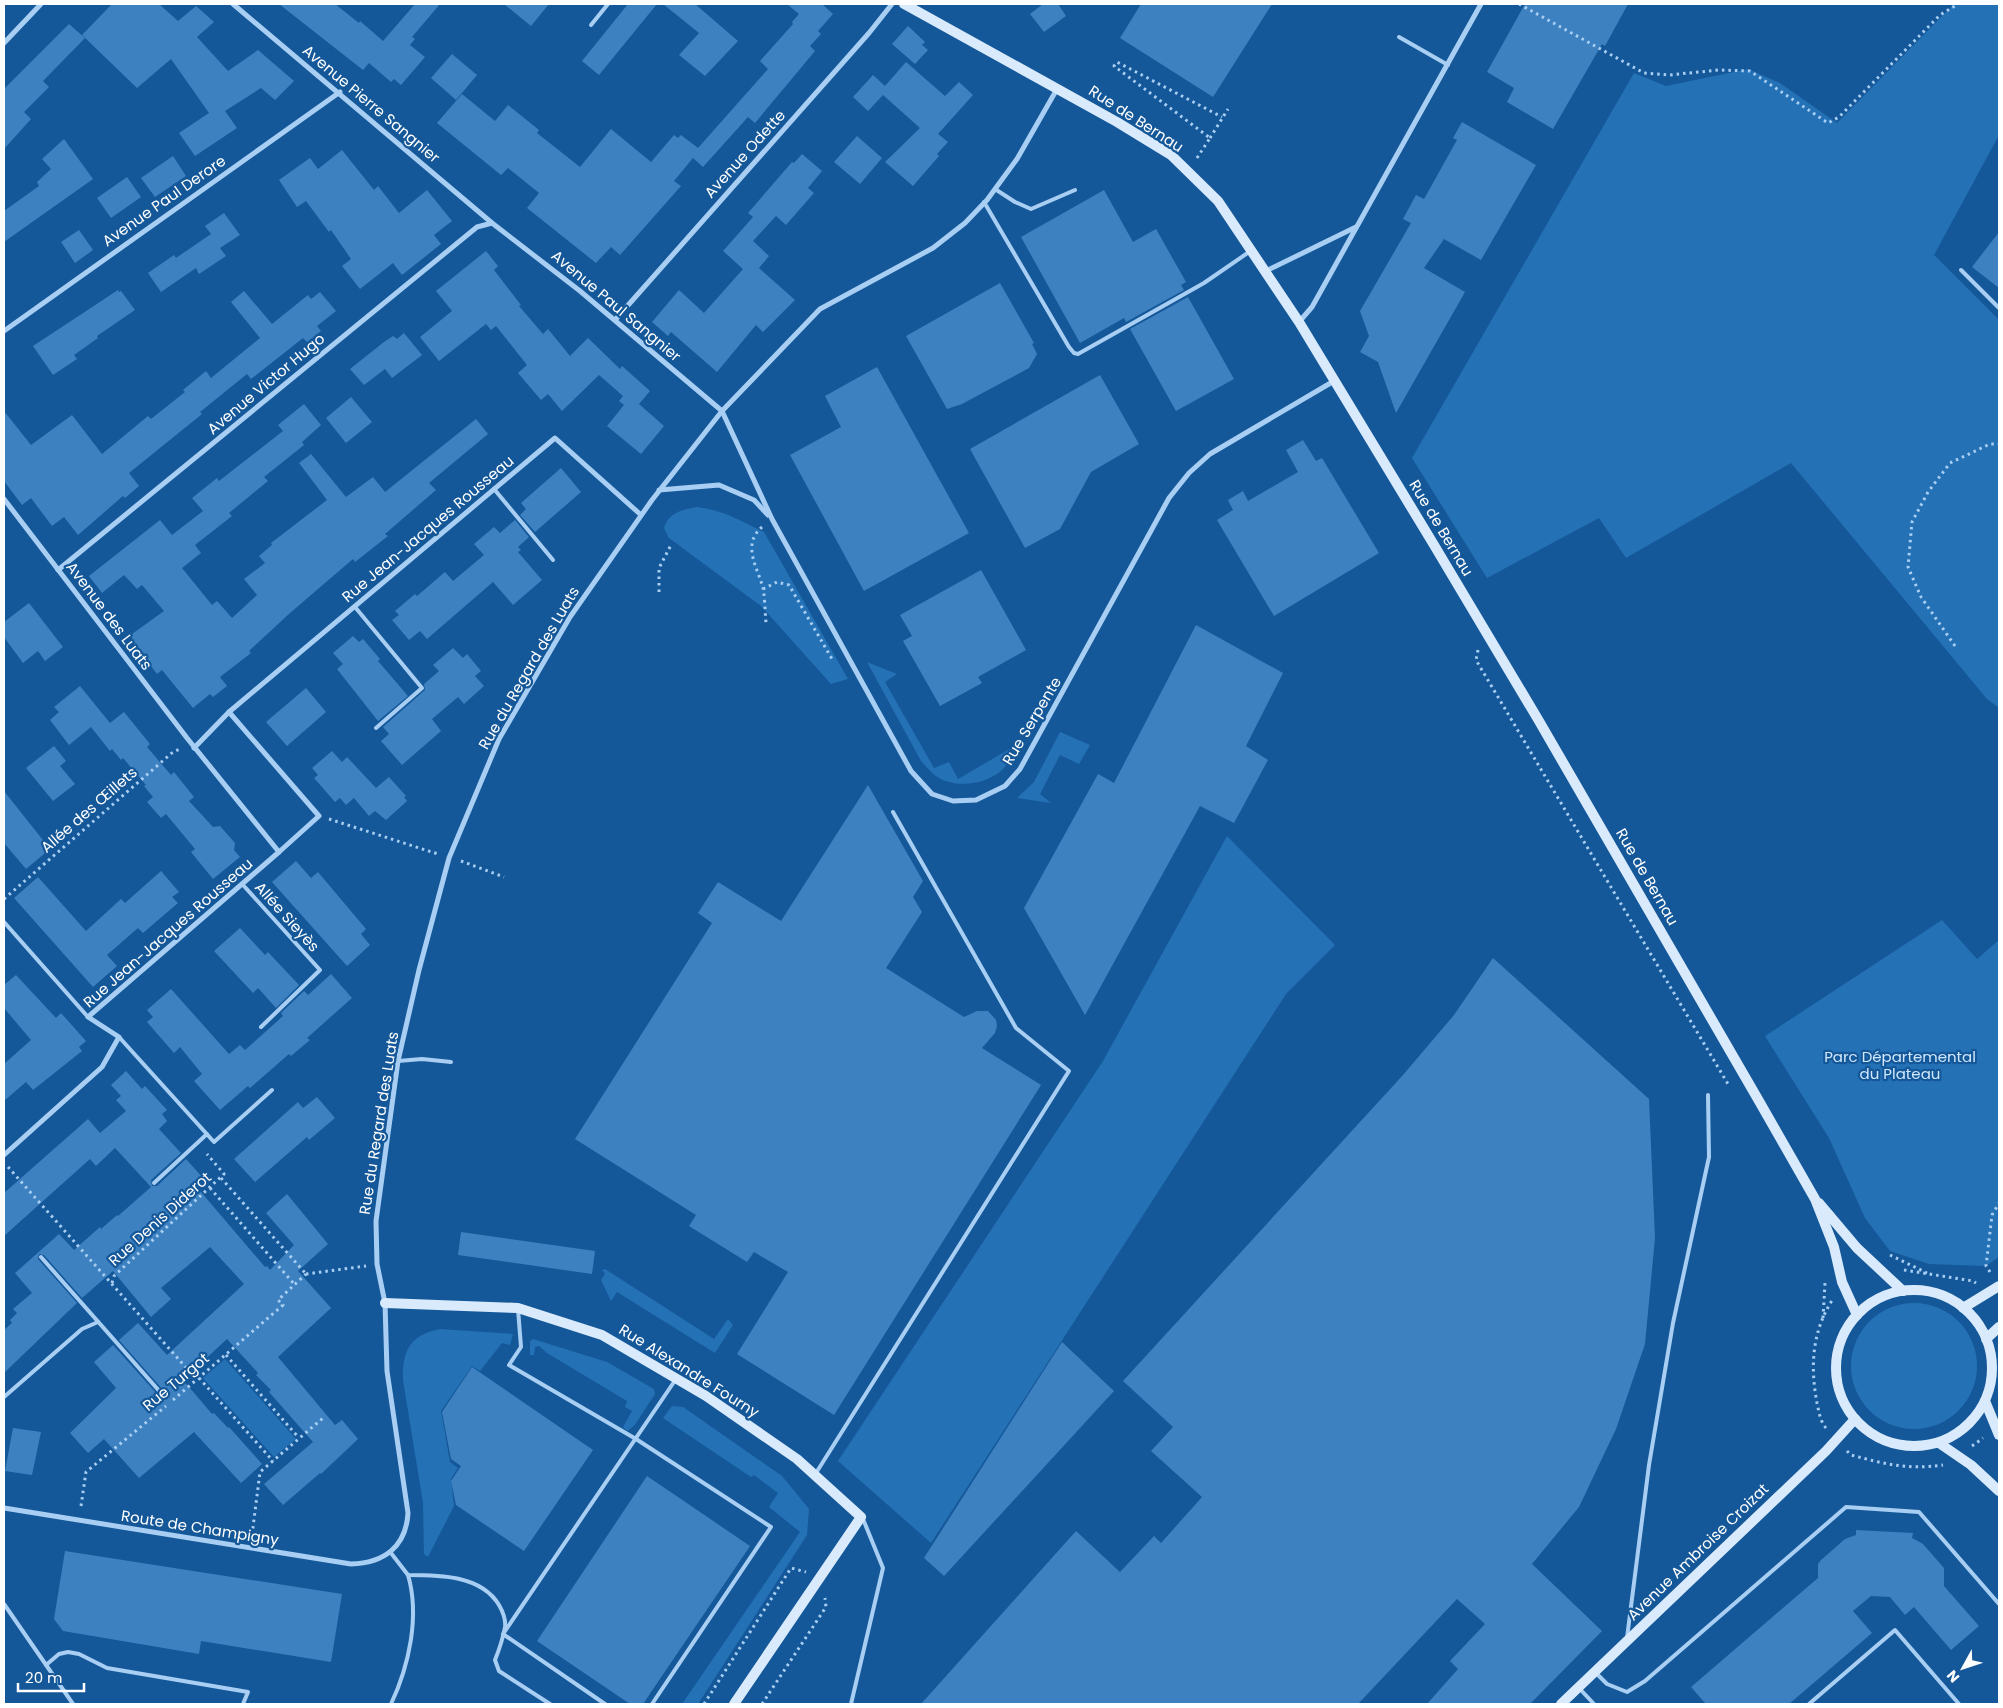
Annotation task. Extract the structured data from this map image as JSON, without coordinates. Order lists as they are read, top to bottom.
{
  "streets": {
    "street": [
      "Avenue Pierre Sangnier",
      "Rue de Bernau",
      "Avenue Odette",
      "Avenue Paul Derore",
      "Avenue Paul Sangnier",
      "Avenue Victor Hugo",
      "Rue Jean-Jacques Rousseau",
      "Avenue des Luats",
      "Rue du Regard des Luats",
      "Rue Serpente",
      "Rue Alexandre Fourny",
      "Route de Champigny",
      "Avenue Ambroise Croizat"
    ],
    "lane": ["Allée Sieyès"],
    "path": ["Allée des Œillets", "Rue Denis Diderot", "Rue Turgot"]
  },
  "crossings": [
    ["Avenue Pierre Sangnier", "Avenue Paul Derore"],
    ["Avenue Pierre Sangnier", "Avenue Paul Sangnier"],
    ["Avenue Pierre Sangnier", "Avenue Victor Hugo"],
    ["Rue de Bernau", "Rue du Regard des Luats"],
    ["Rue de Bernau", "Rue Serpente"],
    ["Rue de Bernau", "Avenue Ambroise Croizat"],
    ["Avenue Odette", "Avenue Paul Sangnier"],
    ["Avenue Paul Sangnier", "Avenue Victor Hugo"],
    ["Avenue Paul Sangnier", "Rue du Regard des Luats"],
    ["Avenue Paul Sangnier", "Rue Serpente"],
    ["Avenue Victor Hugo", "Avenue des Luats"],
    ["Rue Jean-Jacques Rousseau", "Avenue des Luats"],
    ["Rue Jean-Jacques Rousseau", "Rue du Regard des Luats"],
    ["Rue Jean-Jacques Rousseau", "Allée des Œillets"],
    ["Rue Jean-Jacques Rousseau", "Allée Sieyès"],
    ["Avenue des Luats", "Allée des Œillets"],
    ["Rue du Regard des Luats", "Rue Serpente"],
    ["Rue du Regard des Luats", "Rue Alexandre Fourny"],
    ["Rue du Regard des Luats", "Route de Champigny"],
    ["Rue Denis Diderot", "Rue Turgot"],
    ["Rue Turgot", "Route de Champigny"]
  ],
  "parks": ["Parc Départemental du Plateau"],
  "scale_bar": "20 m",
  "north": "bottom left"
}
